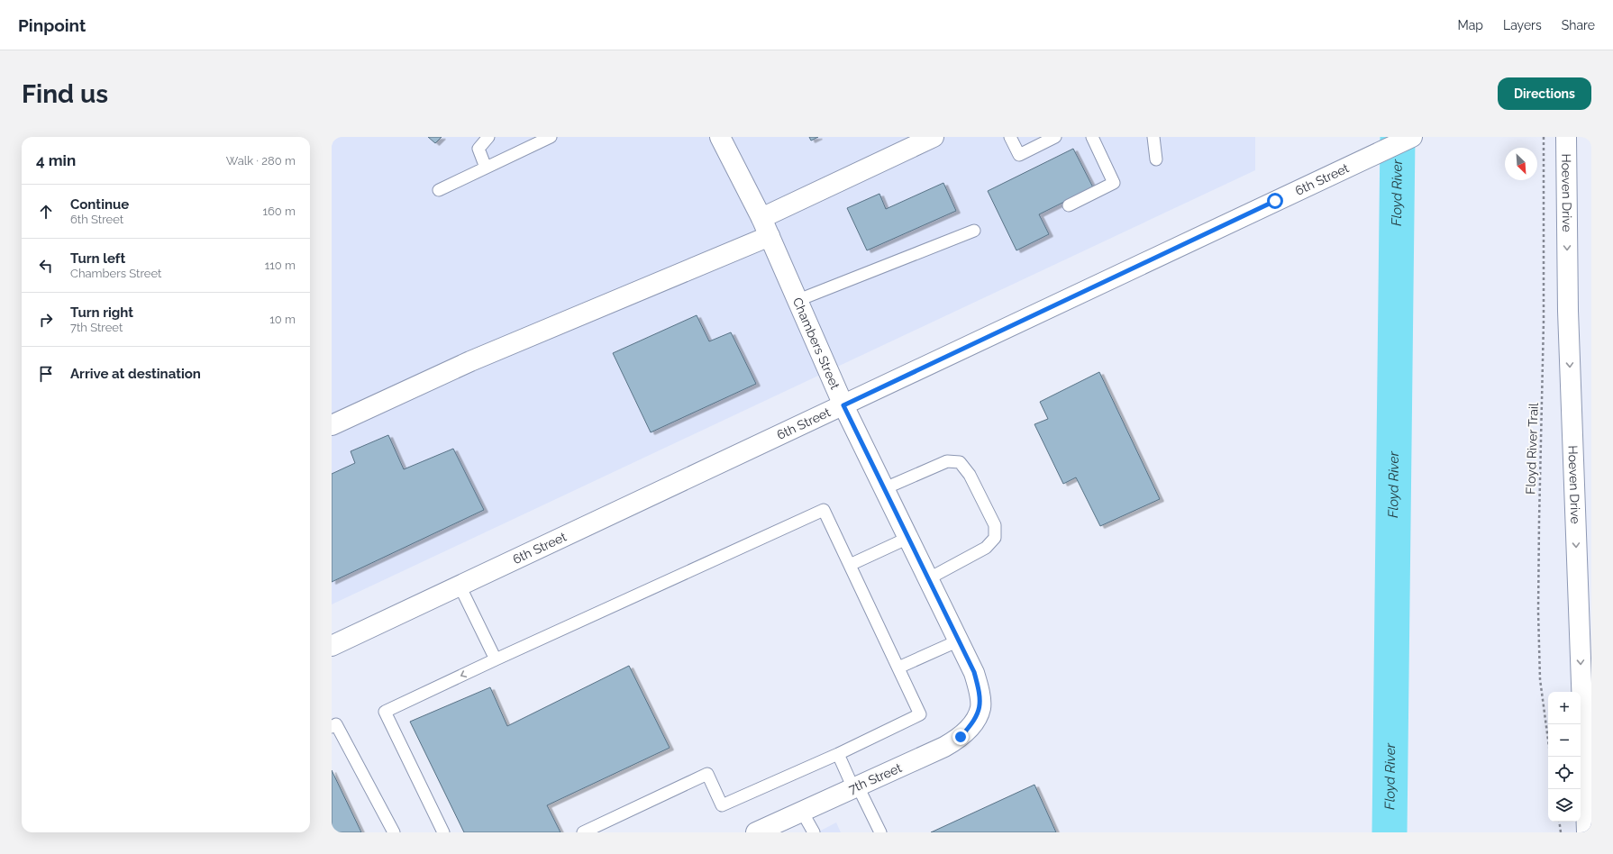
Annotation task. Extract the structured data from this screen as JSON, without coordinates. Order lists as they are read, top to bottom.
{
  "streets": {
    "street": [
      "6th Street",
      "Hoeven Drive",
      "Chambers Street",
      "7th Street"
    ],
    "path": ["Floyd River Trail"]
  },
  "crossings": [
    ["6th Street", "Chambers Street"],
    ["Chambers Street", "7th Street"]
  ],
  "one_way": ["Hoeven Drive"],
  "water": ["Floyd River"],
  "north": "bottom right",
  "page": {
    "header": "Pinpoint",
    "nav": ["Map", "Layers", "Share"],
    "buttons": "Directions",
    "title": "Find us",
    "heading": ["4 min", "Walk · 280 m"],
    "list": [
      ["Continue", "6th Street", "160 m"],
      ["Turn left", "Chambers Street", "110 m"],
      ["Turn right", "7th Street", "10 m"],
      "Arrive at destination"
    ],
    "map_buttons": ["+", "−"]
  }
}
